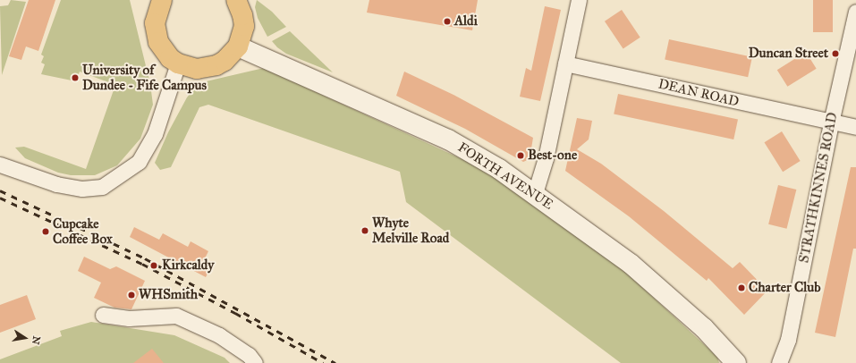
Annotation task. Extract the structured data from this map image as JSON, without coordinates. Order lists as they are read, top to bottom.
{
  "streets": {
    "street": ["DEAN ROAD", "FORTH AVENUE", "STRATHKINNES ROAD"]
  },
  "crossings": [
    ["DEAN ROAD", "STRATHKINNES ROAD"]
  ],
  "places": [
    "Aldi",
    "Duncan Street",
    "University of Dundee - Fife Campus",
    "Best-one",
    "Whyte Melville Road",
    "Cupcake Coffee Box",
    "Kirkcaldy",
    "Charter Club",
    "WHSmith"
  ],
  "north": "right"
}
